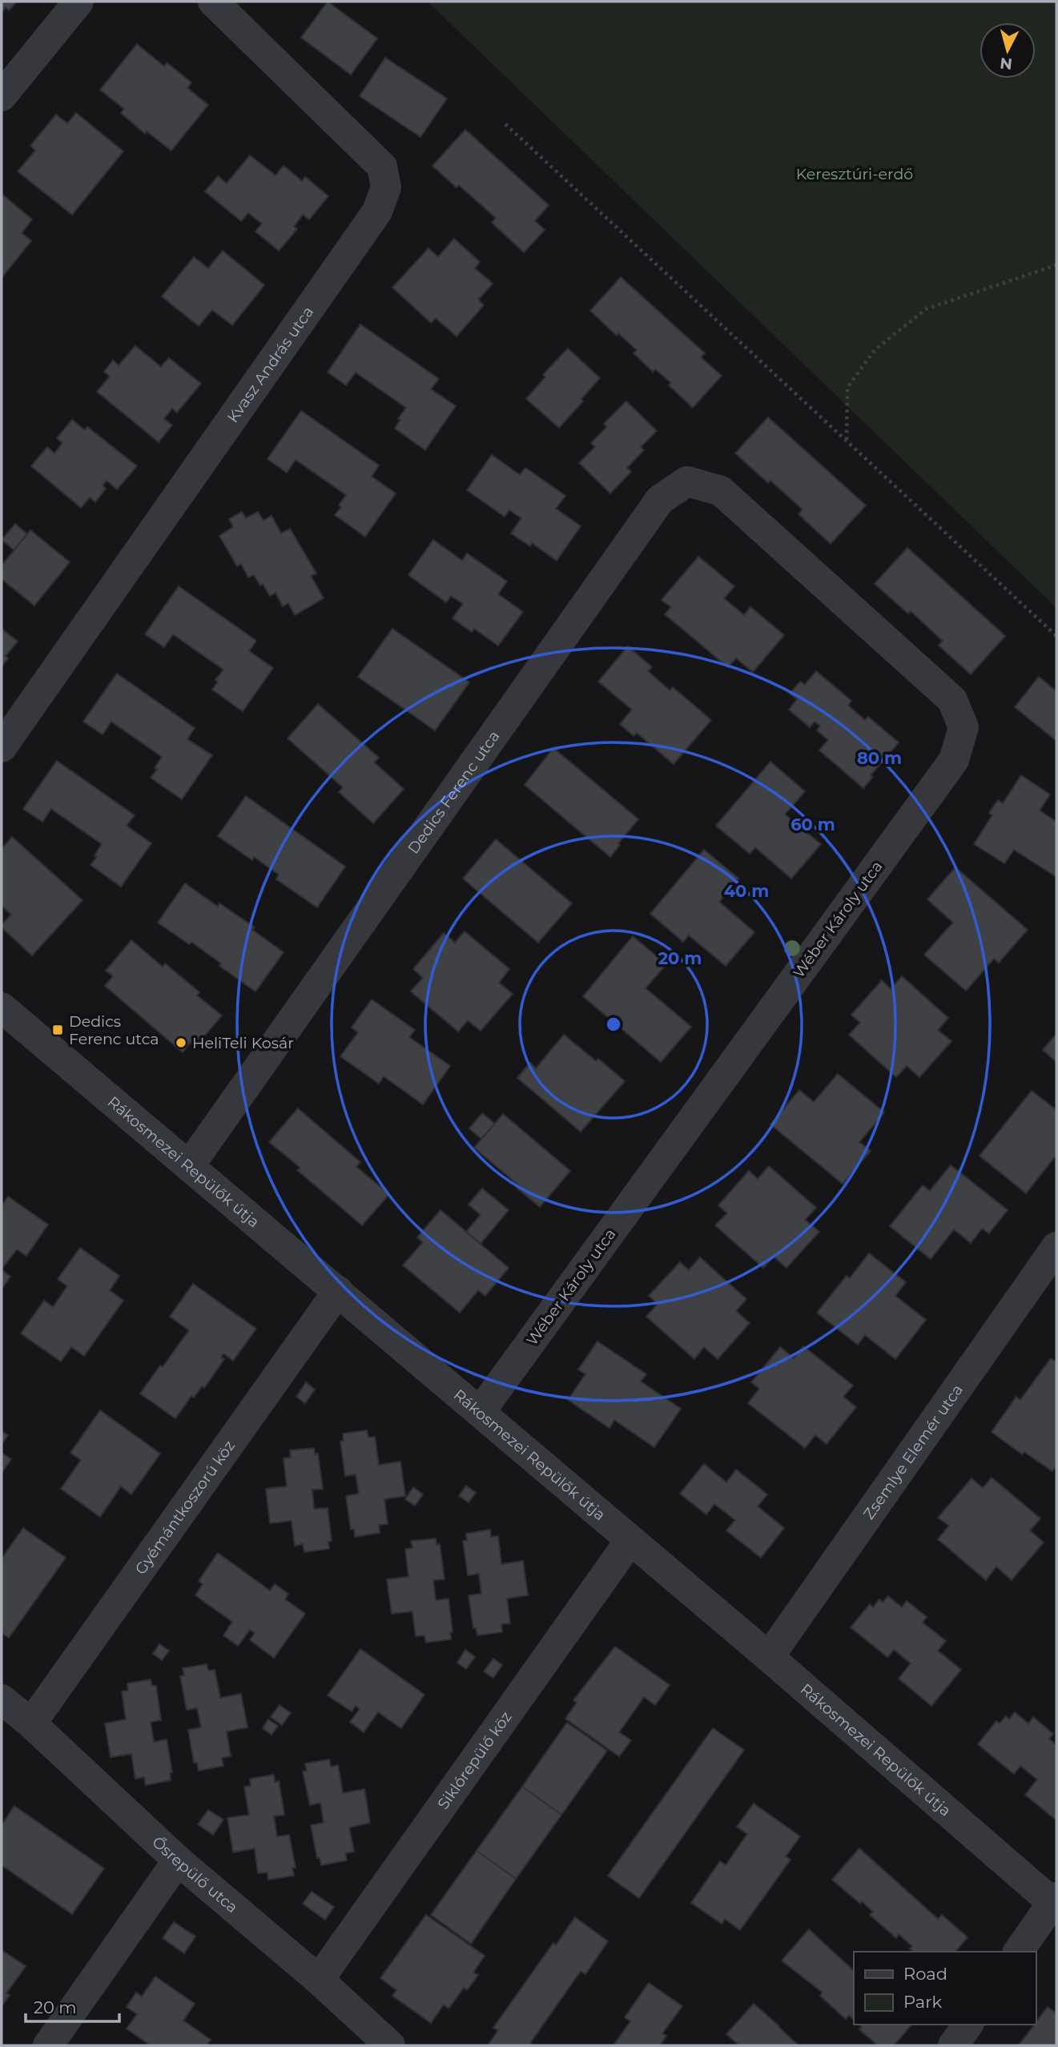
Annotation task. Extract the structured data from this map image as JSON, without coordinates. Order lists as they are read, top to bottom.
{
  "streets": {
    "street": [
      "Kvasz András utca",
      "Dedics Ferenc utca",
      "Wéber Károly utca",
      "Rákosmezei Repülők útja",
      "Zsemlye Elemér utca",
      "Gyémántkoszorú köz",
      "Siklórepülő köz",
      "Ősrepülő utca"
    ]
  },
  "crossings": [
    ["Dedics Ferenc utca", "Wéber Károly utca"],
    ["Dedics Ferenc utca", "Rákosmezei Repülők útja"],
    ["Wéber Károly utca", "Rákosmezei Repülők útja"],
    ["Rákosmezei Repülők útja", "Zsemlye Elemér utca"],
    ["Rákosmezei Repülők útja", "Gyémántkoszorú köz"],
    ["Rákosmezei Repülők útja", "Siklórepülő köz"],
    ["Gyémántkoszorú köz", "Ősrepülő utca"],
    ["Siklórepülő köz", "Ősrepülő utca"]
  ],
  "parks": ["Keresztúri-erdő"],
  "places": {
    "transit": ["Dedics Ferenc utca"],
    "other": ["HeliTeli Kosár"]
  },
  "legend": ["Road", "Park"],
  "scale_bar": "20 m",
  "north": "bottom",
  "rings": [
    "80 m",
    "60 m",
    "40 m",
    "20 m"
  ]
}
